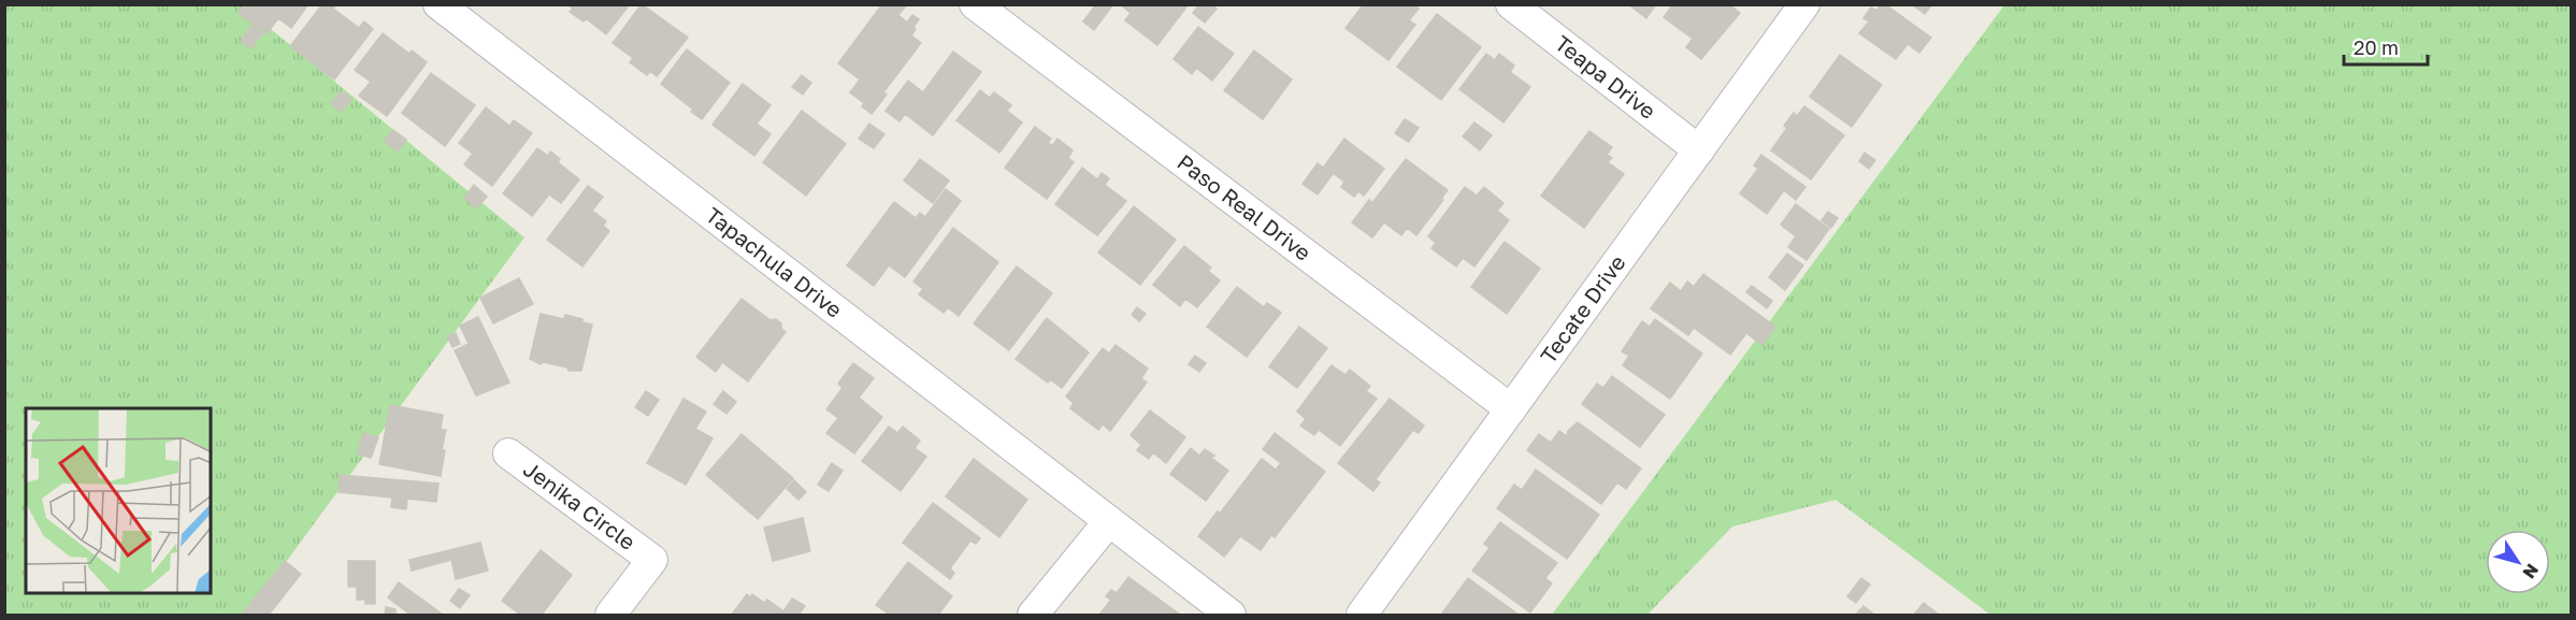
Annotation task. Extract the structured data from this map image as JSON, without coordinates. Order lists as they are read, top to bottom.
{
  "streets": {
    "street": [
      "Teapa Drive",
      "Paso Real Drive",
      "Tapachula Drive",
      "Tecate Drive",
      "Jenika Circle"
    ]
  },
  "crossings": [
    ["Teapa Drive", "Tecate Drive"],
    ["Paso Real Drive", "Tecate Drive"]
  ],
  "scale_bar": "20 m",
  "north": "bottom right"
}
